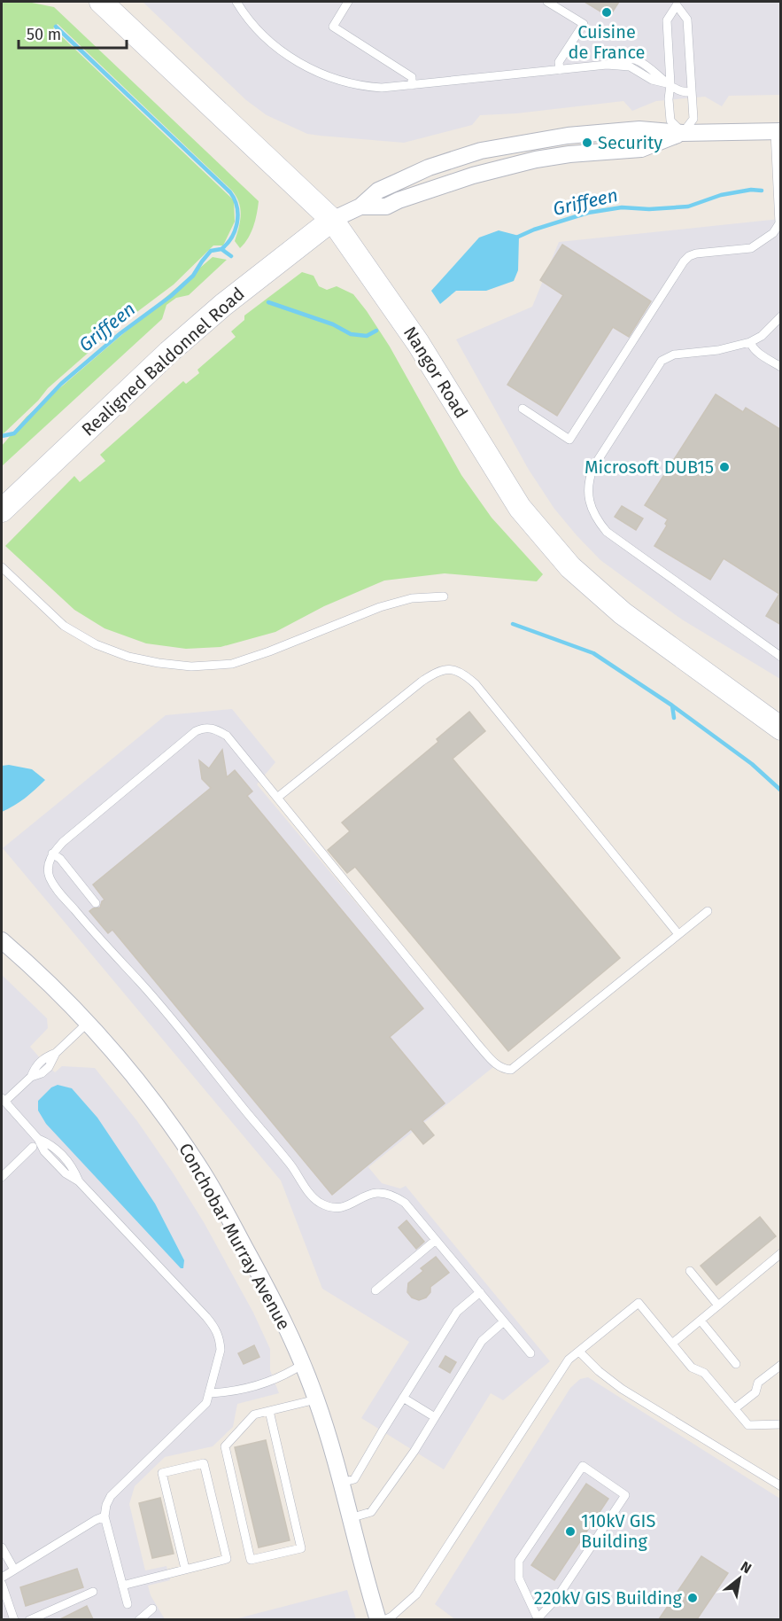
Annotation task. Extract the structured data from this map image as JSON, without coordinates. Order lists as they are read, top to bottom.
{
  "streets": {
    "main road": ["Realigned Baldonnel Road", "Nangor Road"],
    "street": ["Conchobar Murray Avenue"]
  },
  "crossings": [
    ["Realigned Baldonnel Road", "Nangor Road"]
  ],
  "water": ["Griffeen"],
  "places": [
    "Cuisine de France",
    "Security",
    "Microsoft DUB15",
    "110kV GIS Building",
    "220kV GIS Building"
  ],
  "scale_bar": "50 m",
  "north": "top right"
}
